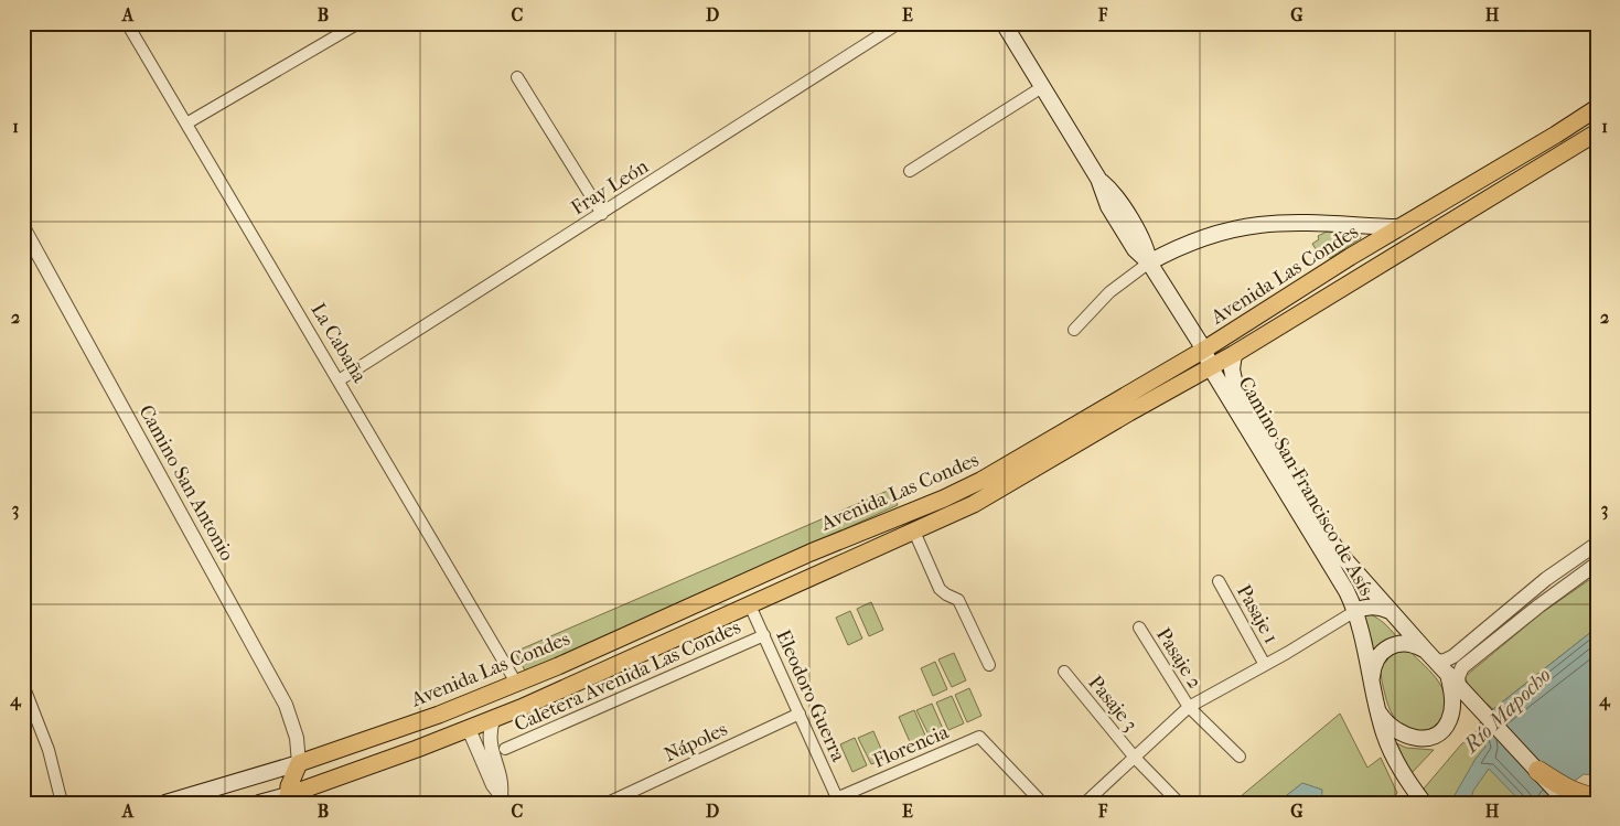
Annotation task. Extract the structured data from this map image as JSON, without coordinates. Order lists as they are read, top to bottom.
{
  "streets": {
    "main road": ["Avenida Las Condes", "Camino San Francisco de Asís"],
    "street": [
      "Fray León",
      "La Cabaña",
      "Camino San Antonio",
      "Pasaje 1",
      "Pasaje 2",
      "Caletera Avenida Las Condes",
      "Eleodoro Guerra",
      "Pasaje 3",
      "Nápoles",
      "Florencia"
    ]
  },
  "crossings": [
    ["Fray León", "La Cabaña"],
    ["Avenida Las Condes", "La Cabaña"],
    ["Avenida Las Condes", "Camino San Antonio"],
    ["Avenida Las Condes", "Camino San Francisco de Asís"],
    ["Avenida Las Condes", "Eleodoro Guerra"],
    ["Caletera Avenida Las Condes", "Eleodoro Guerra"],
    ["Eleodoro Guerra", "Nápoles"],
    ["Eleodoro Guerra", "Florencia"]
  ],
  "water": ["Río Mapocho"],
  "grid": {
    "columns": [
      "A",
      "B",
      "C",
      "D",
      "E",
      "F",
      "G",
      "H"
    ],
    "rows": [
      "1",
      "2",
      "3",
      "4"
    ]
  }
}
